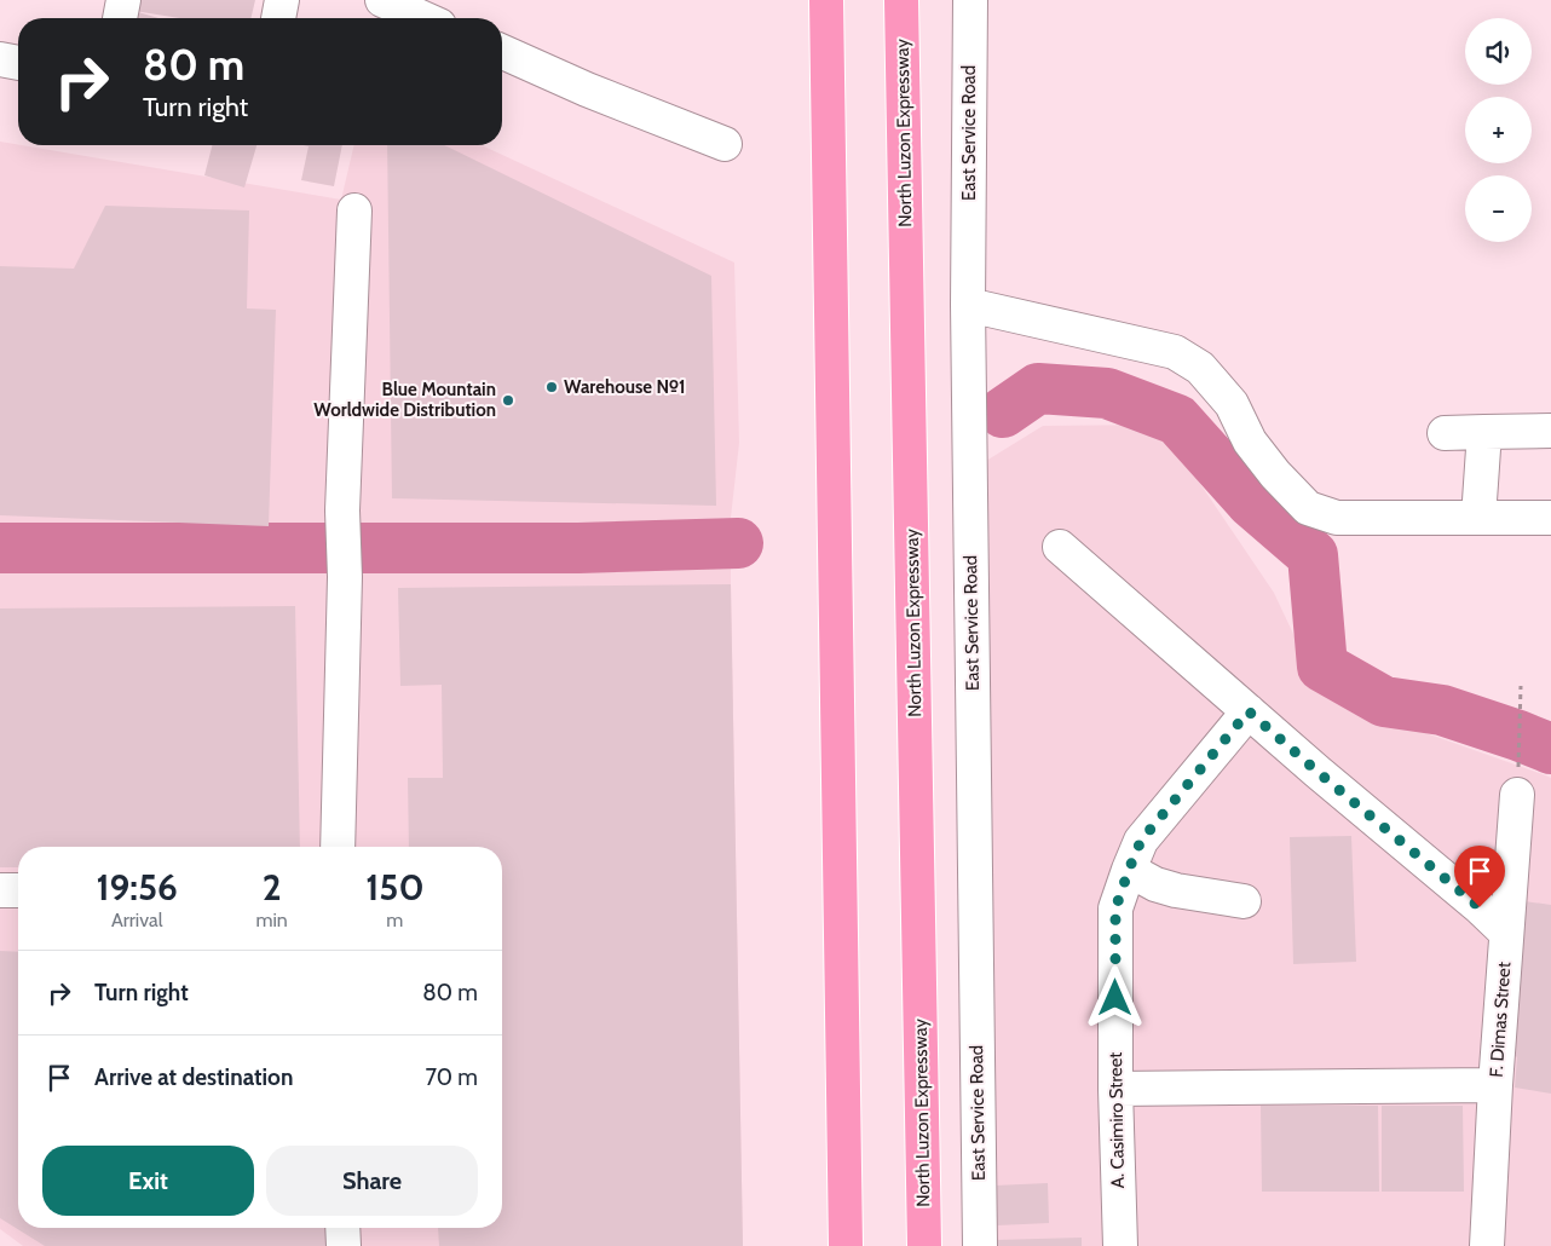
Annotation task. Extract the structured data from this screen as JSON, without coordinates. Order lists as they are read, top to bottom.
{
  "streets": {
    "highway": ["North Luzon Expressway"],
    "street": ["East Service Road", "F. Dimas Street", "A. Casimiro Street"]
  },
  "places": ["Warehouse №1", "Blue Mountain Worldwide Distribution"],
  "page": {
    "map_buttons": ["+", "−"],
    "turn": ["80 m", "Turn right"],
    "eta": [
      "19:56",
      "Arrival",
      "2",
      "min",
      "150",
      "m"
    ],
    "list": [
      {
        "name": "Turn right",
        "value": "80 m"
      },
      {
        "name": "Arrive at destination",
        "value": "70 m"
      }
    ],
    "buttons": ["Exit", "Share"]
  }
}
